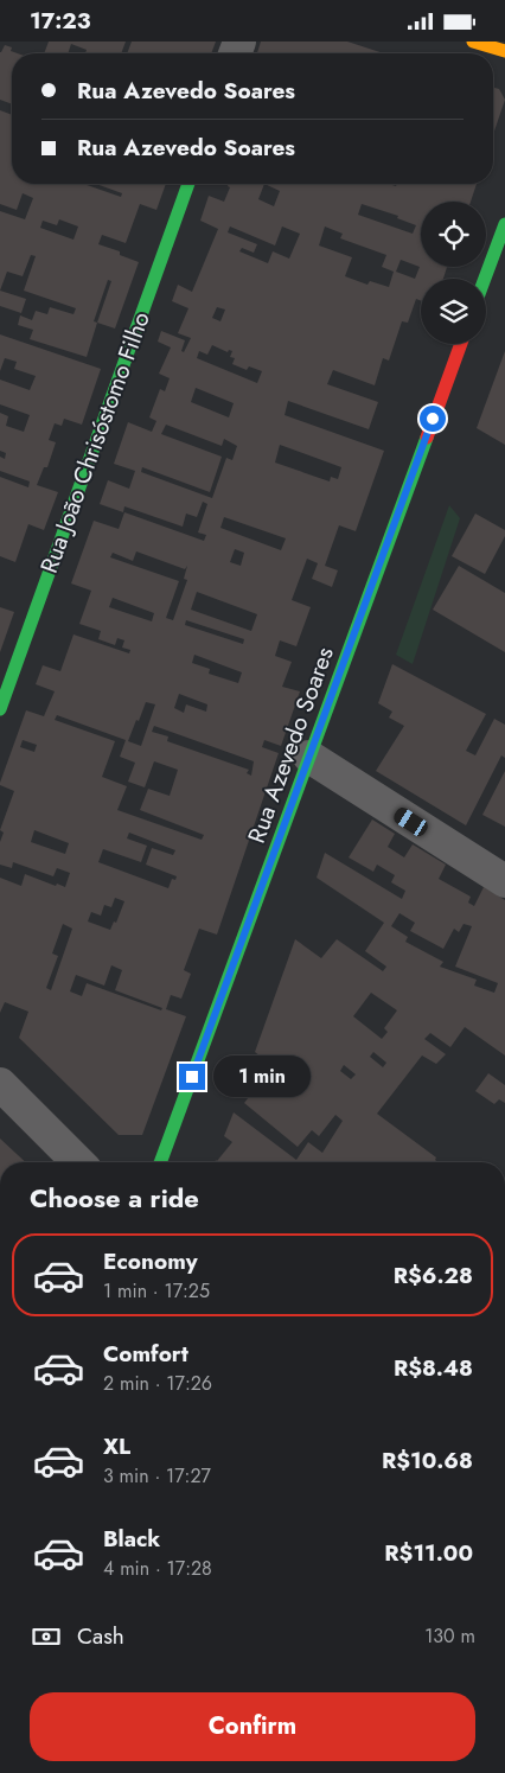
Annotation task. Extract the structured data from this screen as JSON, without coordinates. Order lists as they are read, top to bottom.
{
  "streets": {
    "street": ["Rua João Chrisóstomo Filho", "Rua Azevedo Soares"]
  },
  "page": {
    "status": "17:23",
    "banner": ["Rua Azevedo Soares", "Rua Azevedo Soares"],
    "bubble": "1 min",
    "heading": "Choose a ride",
    "list": [
      {
        "name": "Economy",
        "note": "1 min · 17:25",
        "value": "R$6.28"
      },
      {
        "name": "Comfort",
        "note": "2 min · 17:26",
        "value": "R$8.48"
      },
      {
        "name": "XL",
        "note": "3 min · 17:27",
        "value": "R$10.68"
      },
      {
        "name": "Black",
        "note": "4 min · 17:28",
        "value": "R$11.00"
      }
    ],
    "pay": ["Cash", "130 m"],
    "buttons": "Confirm"
  }
}
